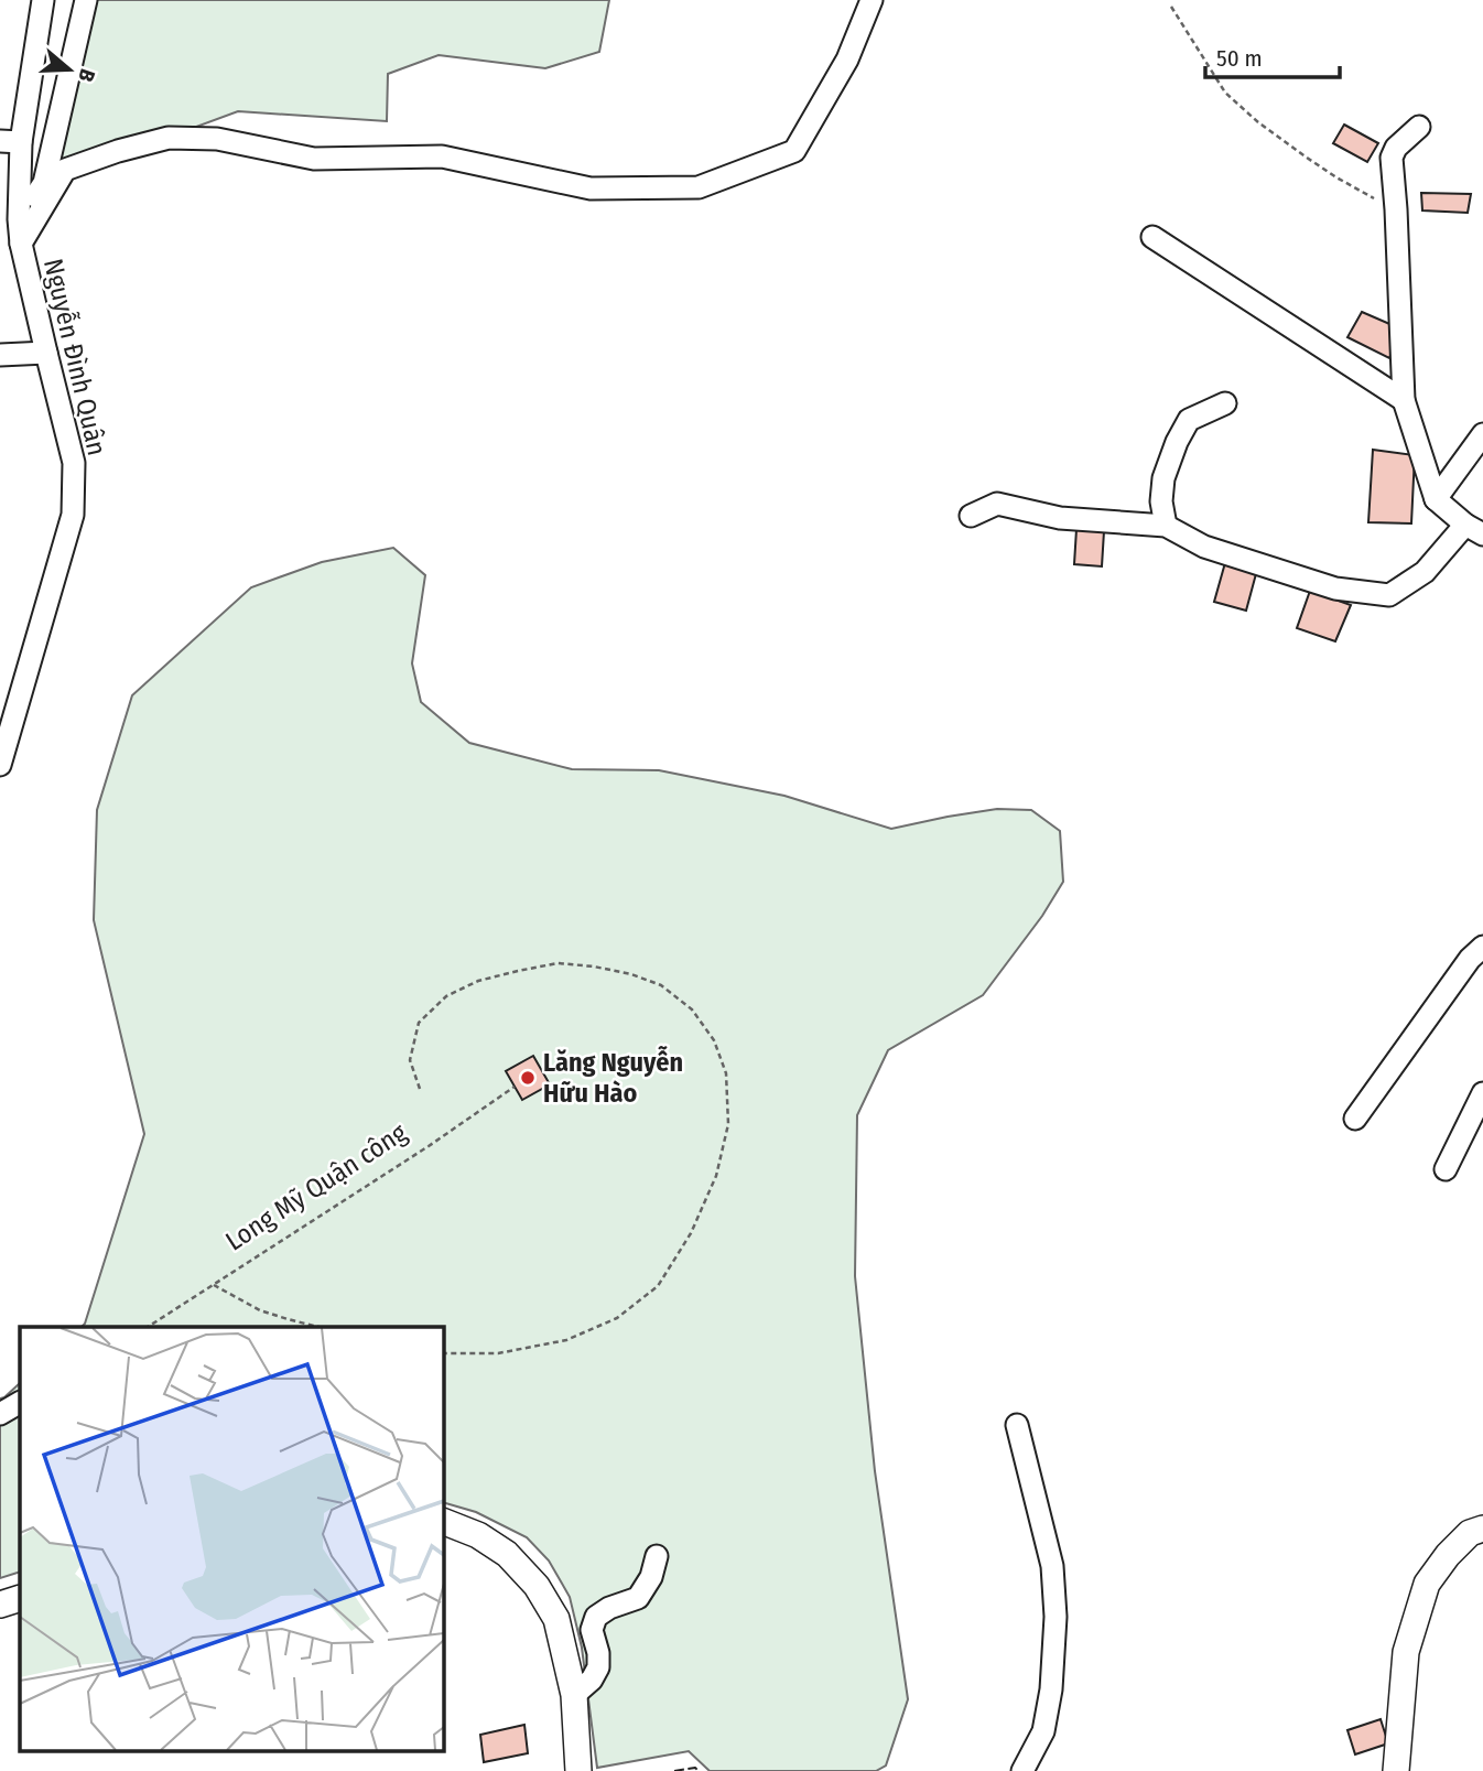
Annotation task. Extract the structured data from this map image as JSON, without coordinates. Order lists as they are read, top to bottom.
{
  "streets": {
    "street": ["Nguyễn Đình Quân"],
    "path": ["Long Mỹ Quận công"]
  },
  "places": ["Lăng Nguyễn Hữu Hào"],
  "scale_bar": "50 m",
  "north": "right"
}
